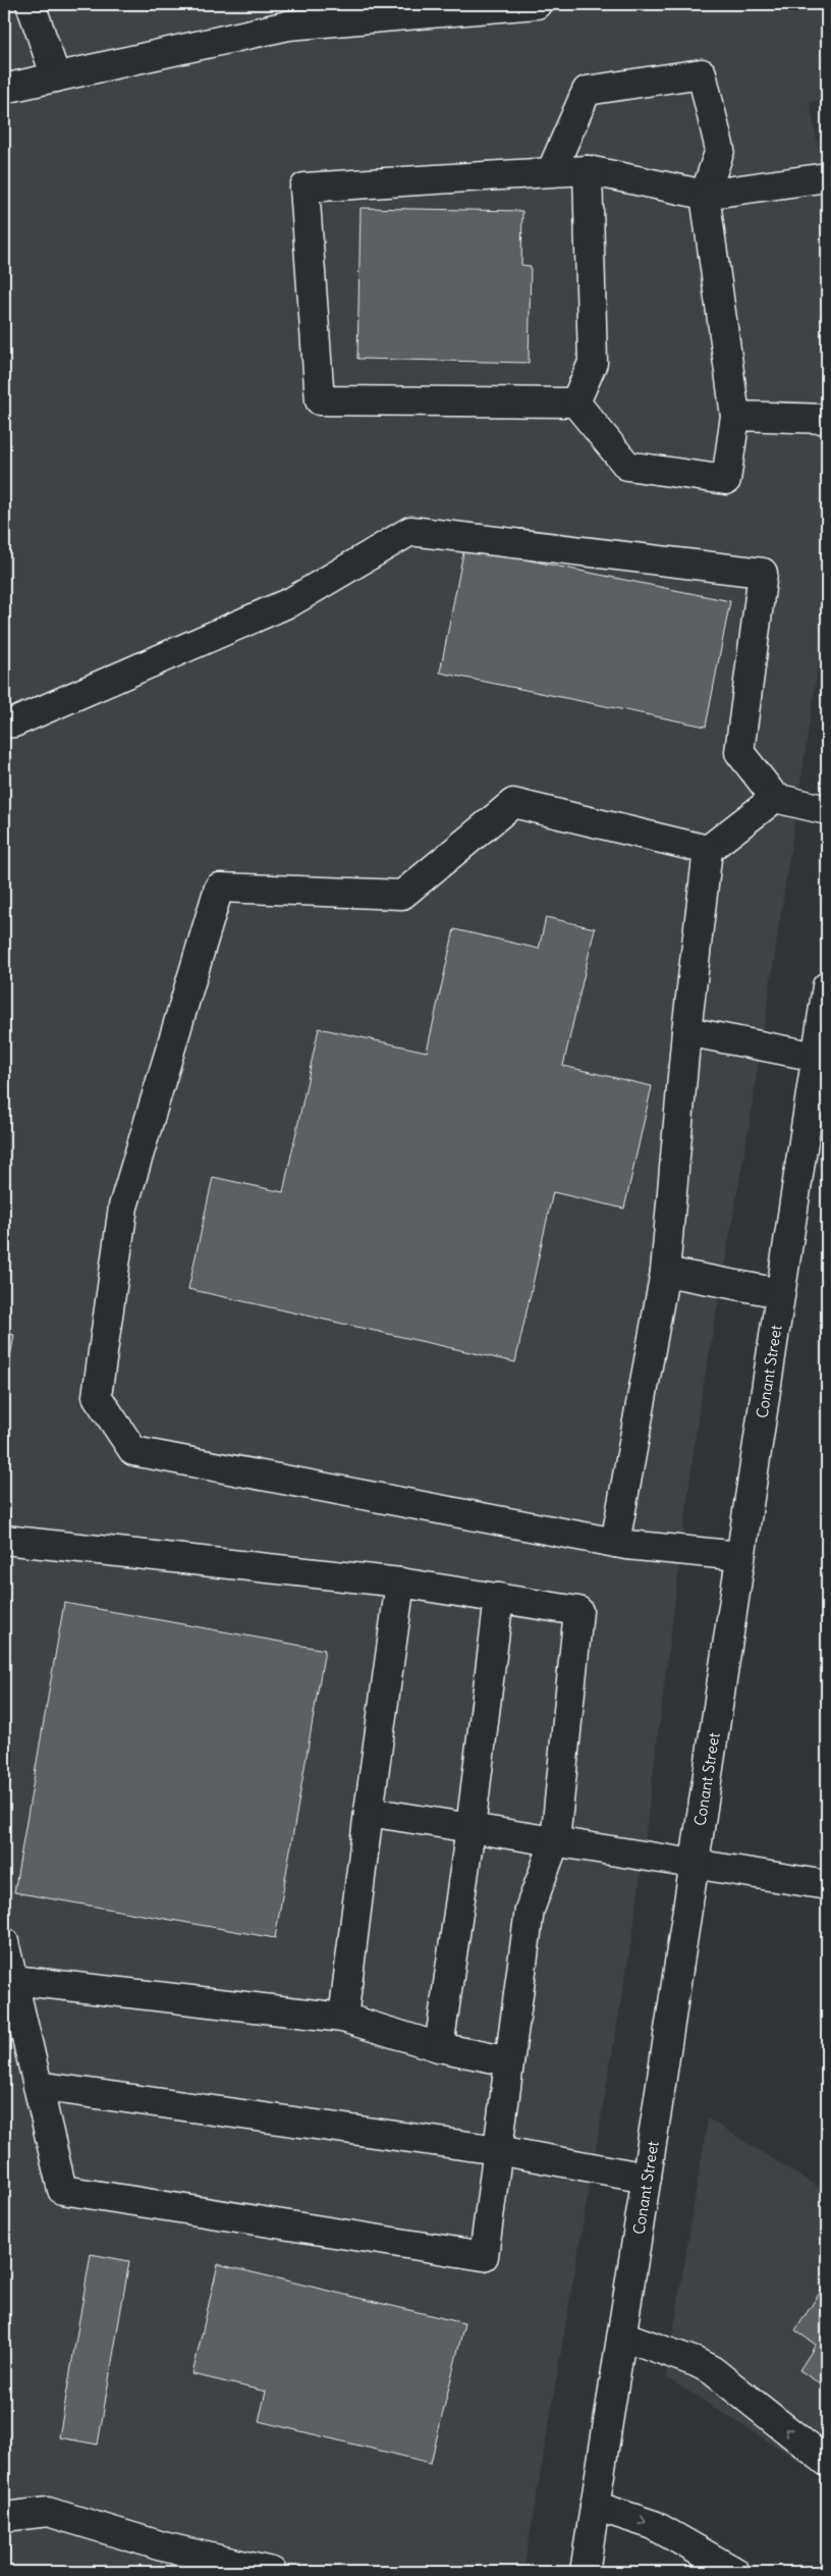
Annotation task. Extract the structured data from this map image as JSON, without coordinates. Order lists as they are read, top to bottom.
{
  "streets": {
    "main road": ["Conant Street"]
  }
}
